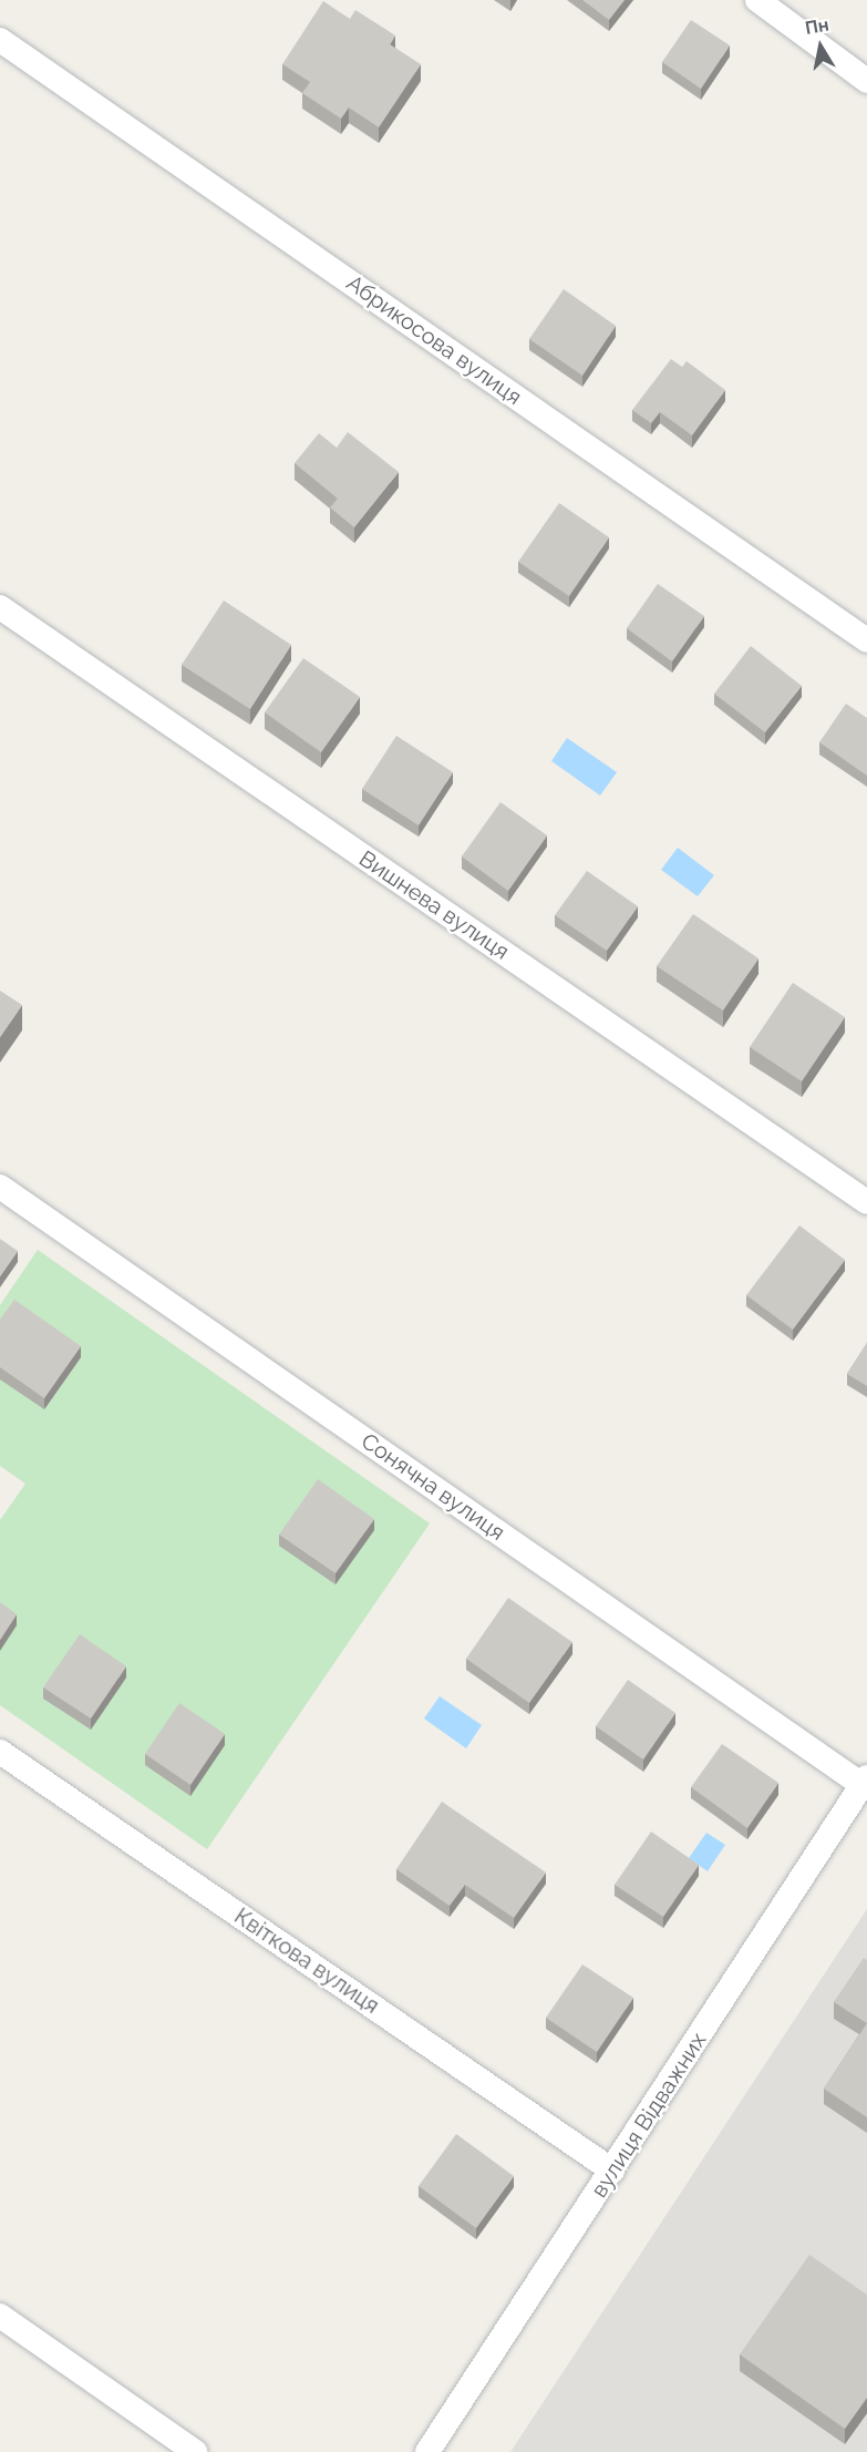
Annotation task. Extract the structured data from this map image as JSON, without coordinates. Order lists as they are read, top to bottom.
{
  "streets": {
    "street": [
      "Абрикосова вулиця",
      "Вишнева вулиця",
      "Сонячна вулиця",
      "Квіткова вулиця",
      "вулиця Відважних"
    ]
  },
  "crossings": [
    ["Сонячна вулиця", "вулиця Відважних"],
    ["Квіткова вулиця", "вулиця Відважних"]
  ],
  "north": "top"
}
